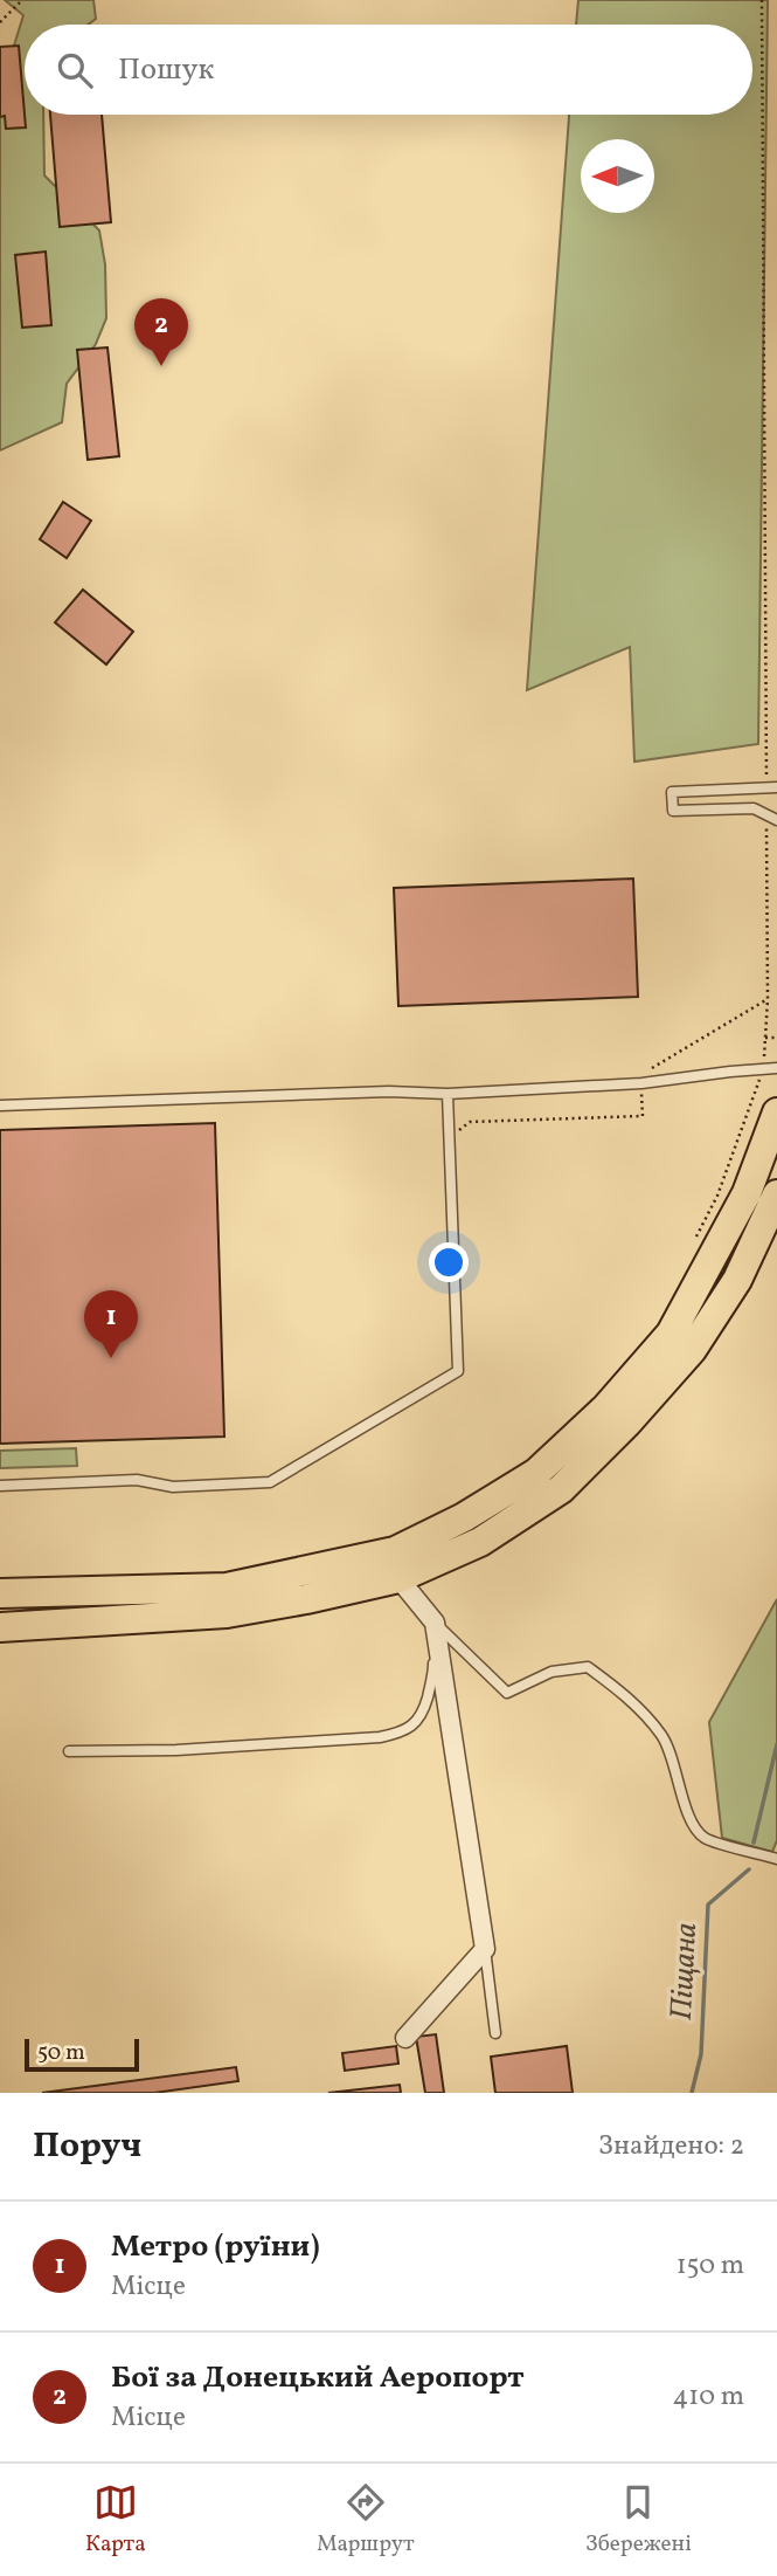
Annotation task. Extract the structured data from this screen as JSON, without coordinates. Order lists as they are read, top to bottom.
{
  "water": ["Піщана"],
  "scale_bar": "50 m",
  "north": "left",
  "page": {
    "search": "Пошук",
    "pins": ["2", "1"],
    "scale": "50 m",
    "heading": ["Поруч", "Знайдено: 2"],
    "list": [
      {
        "mark": "1",
        "name": "Метро (руїни)",
        "note": "Місце",
        "value": "150 m"
      },
      {
        "mark": "2",
        "name": "Бої за Донецький Аеропорт",
        "note": "Місце",
        "value": "410 m"
      }
    ],
    "nav": ["Карта", "Маршрут", "Збережені"]
  }
}
